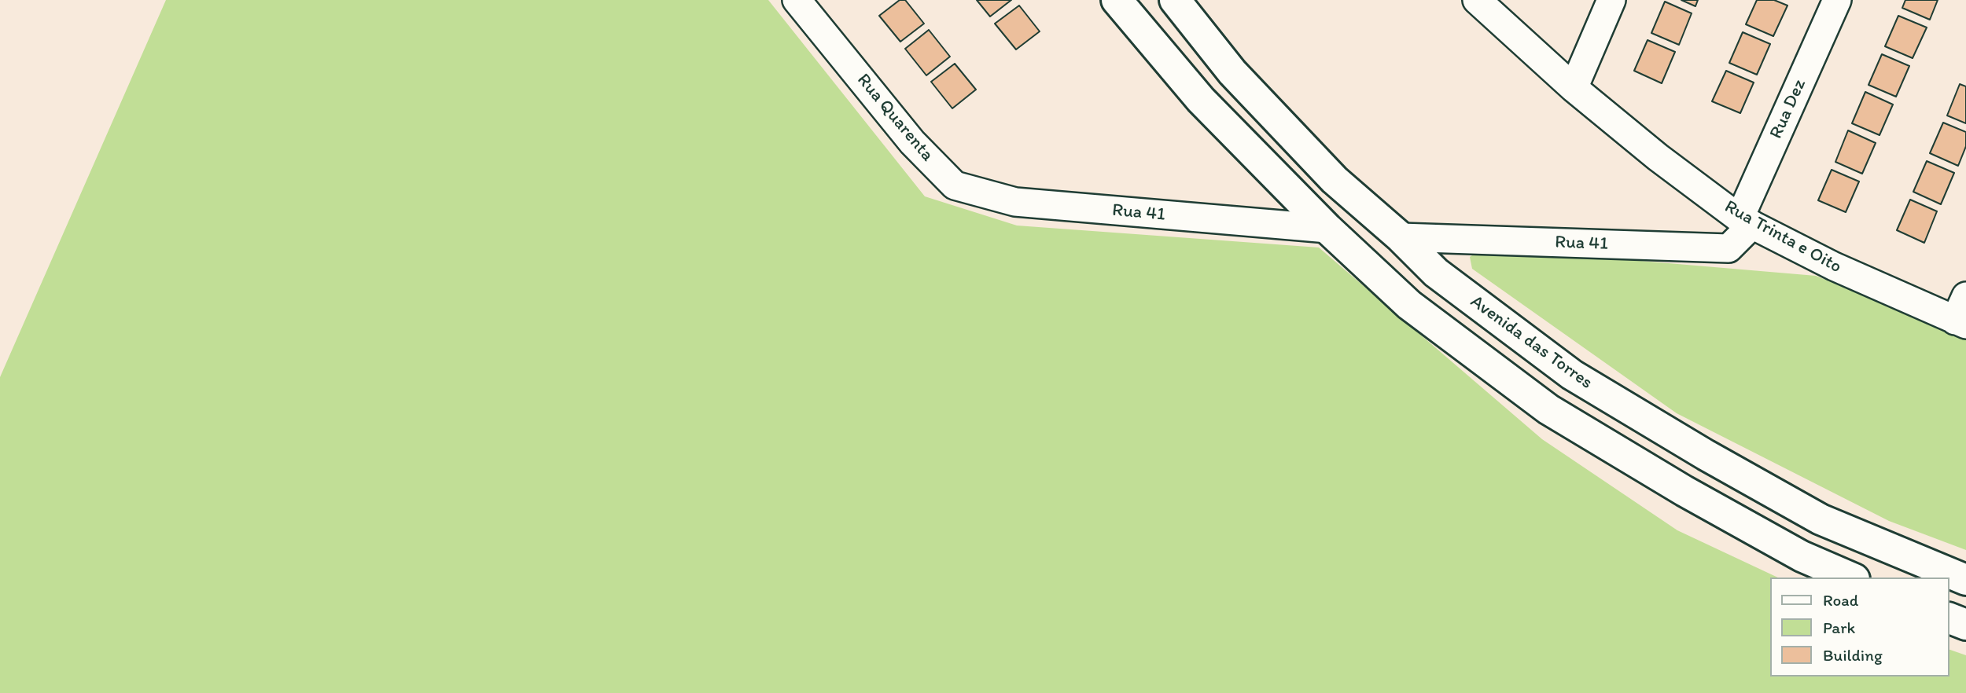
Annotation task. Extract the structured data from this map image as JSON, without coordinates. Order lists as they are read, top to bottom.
{
  "streets": {
    "main road": ["Avenida das Torres"],
    "street": [
      "Rua Dez",
      "Rua Quarenta",
      "Rua 41",
      "Rua Trinta e Oito"
    ]
  },
  "crossings": [
    ["Rua Dez", "Rua 41"],
    ["Rua Dez", "Rua Trinta e Oito"],
    ["Rua Quarenta", "Rua 41"],
    ["Rua 41", "Rua Trinta e Oito"],
    ["Rua 41", "Avenida das Torres"]
  ],
  "legend": ["Road", "Park", "Building"]
}
